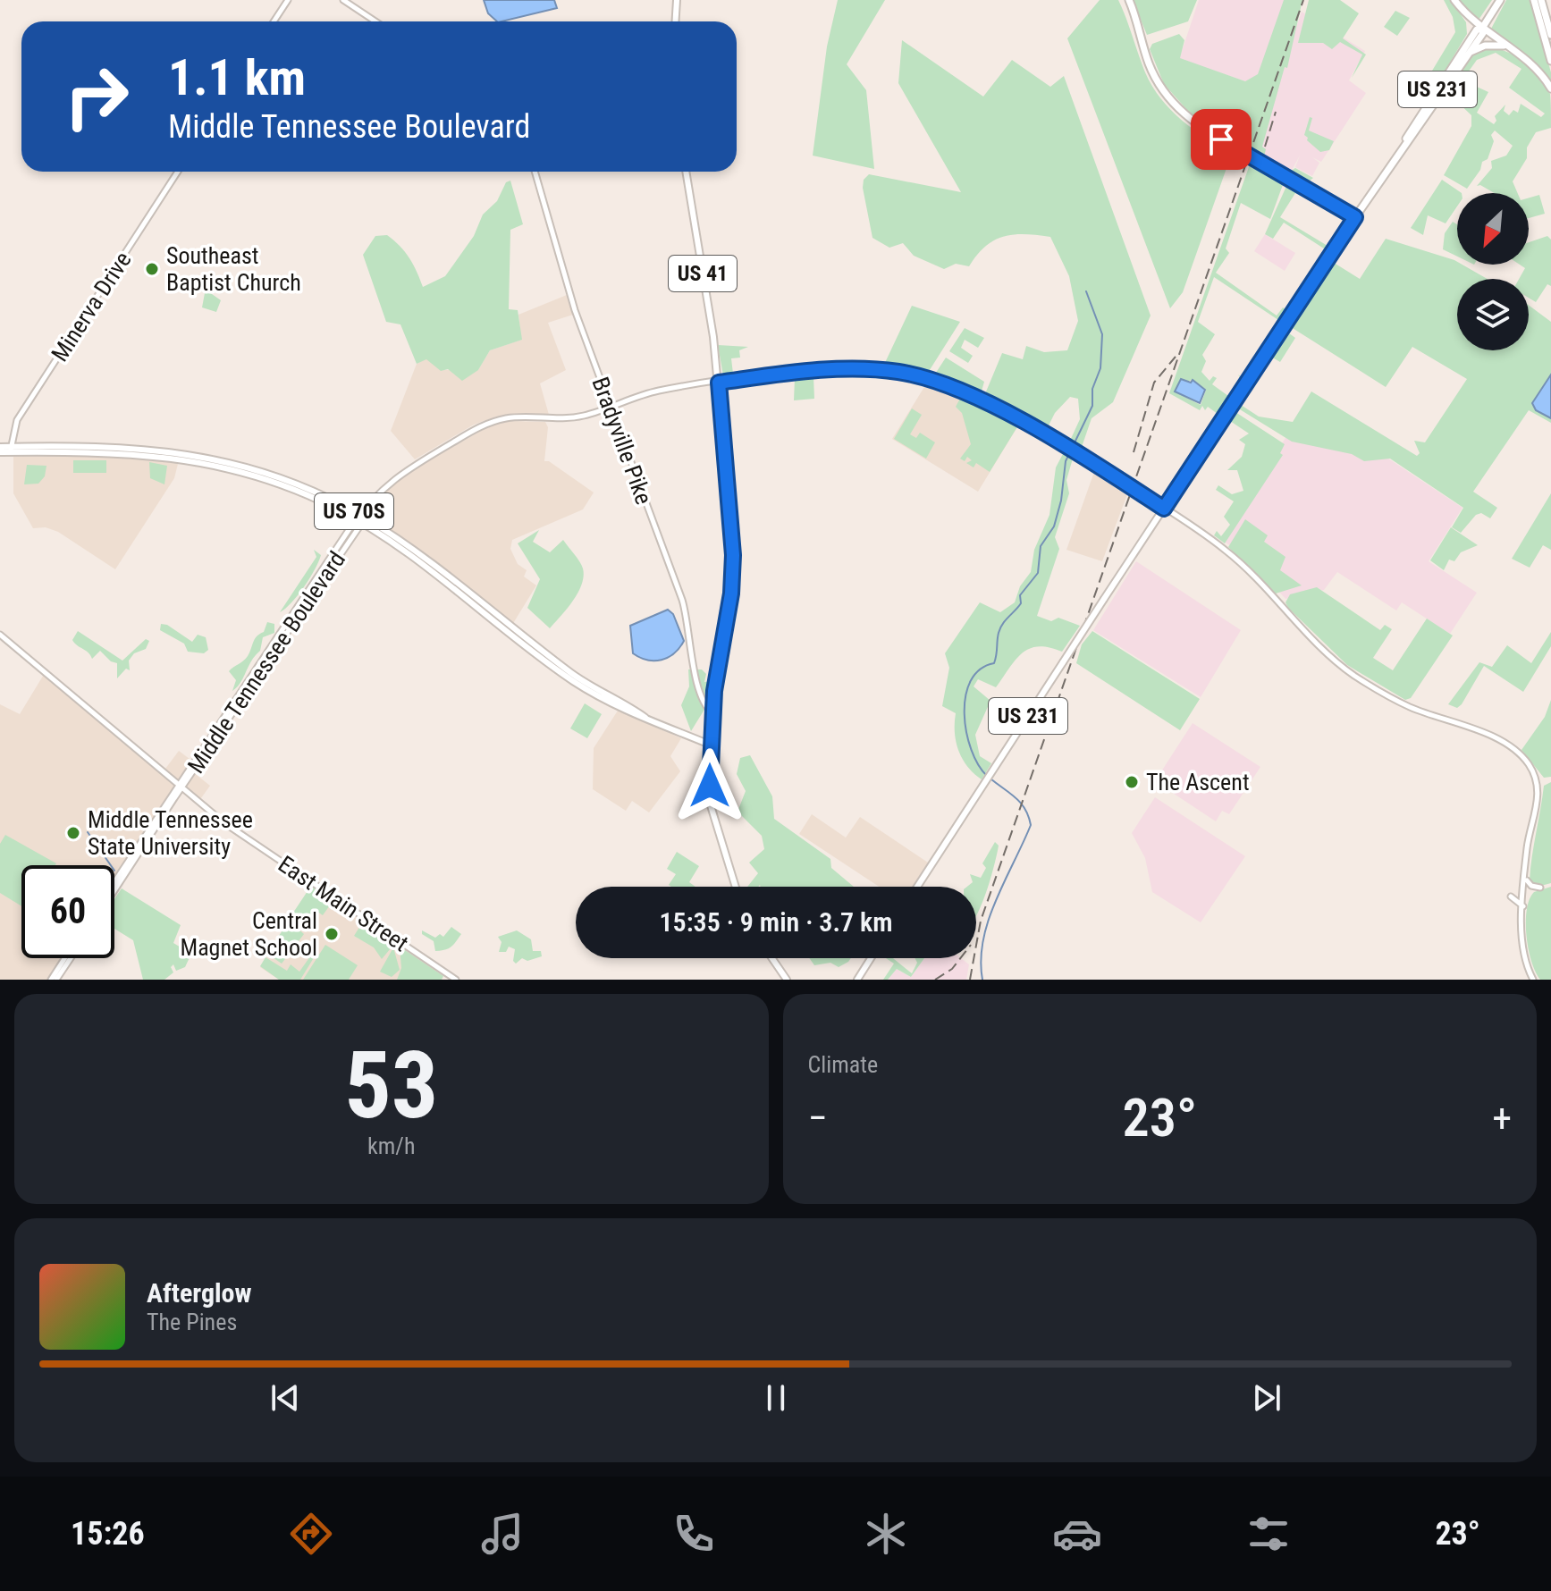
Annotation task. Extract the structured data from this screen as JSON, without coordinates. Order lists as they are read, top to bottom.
{
  "streets": {
    "highway": ["US 231"],
    "main road": [
      "US 41",
      "Minerva Drive",
      "Bradyville Pike",
      "US 70S",
      "Middle Tennessee Boulevard",
      "East Main Street"
    ]
  },
  "crossings": [
    ["US 231", "Middle Tennessee Boulevard"],
    ["US 41", "Bradyville Pike"],
    ["US 41", "US 70S"],
    ["US 41", "Middle Tennessee Boulevard"],
    ["Minerva Drive", "US 70S"],
    ["Bradyville Pike", "Middle Tennessee Boulevard"],
    ["US 70S", "Middle Tennessee Boulevard"],
    ["Middle Tennessee Boulevard", "East Main Street"]
  ],
  "places": [
    "Southeast Baptist Church",
    "The Ascent",
    "Middle Tennessee State University",
    "Central Magnet School"
  ],
  "north": "bottom left",
  "page": {
    "turn": ["1.1 km", "Middle Tennessee Boulevard"],
    "limit": "60",
    "trip": "15:35 · 9 min · 3.7 km",
    "tile": [
      ["53", "km/h"],
      "Climate"
    ],
    "heat": ["−", "23°", "+"],
    "song": ["Afterglow", "The Pines"],
    "tabs": ["15:26", "23°"]
  }
}
